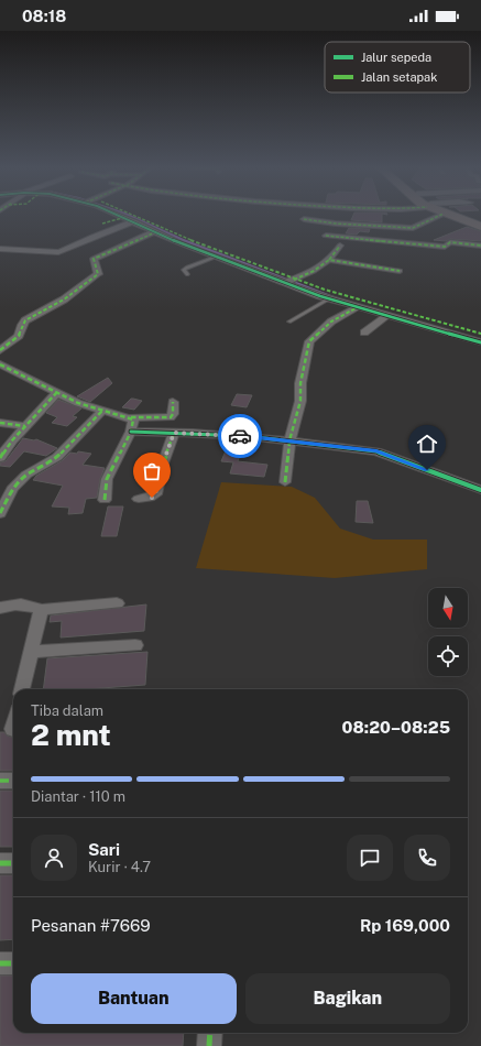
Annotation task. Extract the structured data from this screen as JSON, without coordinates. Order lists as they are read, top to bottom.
{
  "legend": ["Jalur sepeda", "Jalan setapak"],
  "north": "bottom",
  "page": {
    "status": "08:18",
    "heading": ["2 mnt", "Tiba dalam", "08:20–08:25"],
    "panel": [
      "Sari",
      "Kurir · 4.7",
      "Pesanan #7669",
      "Rp 169,000"
    ],
    "bar": "Diantar · 110 m",
    "buttons": ["Bantuan", "Bagikan"]
  }
}
